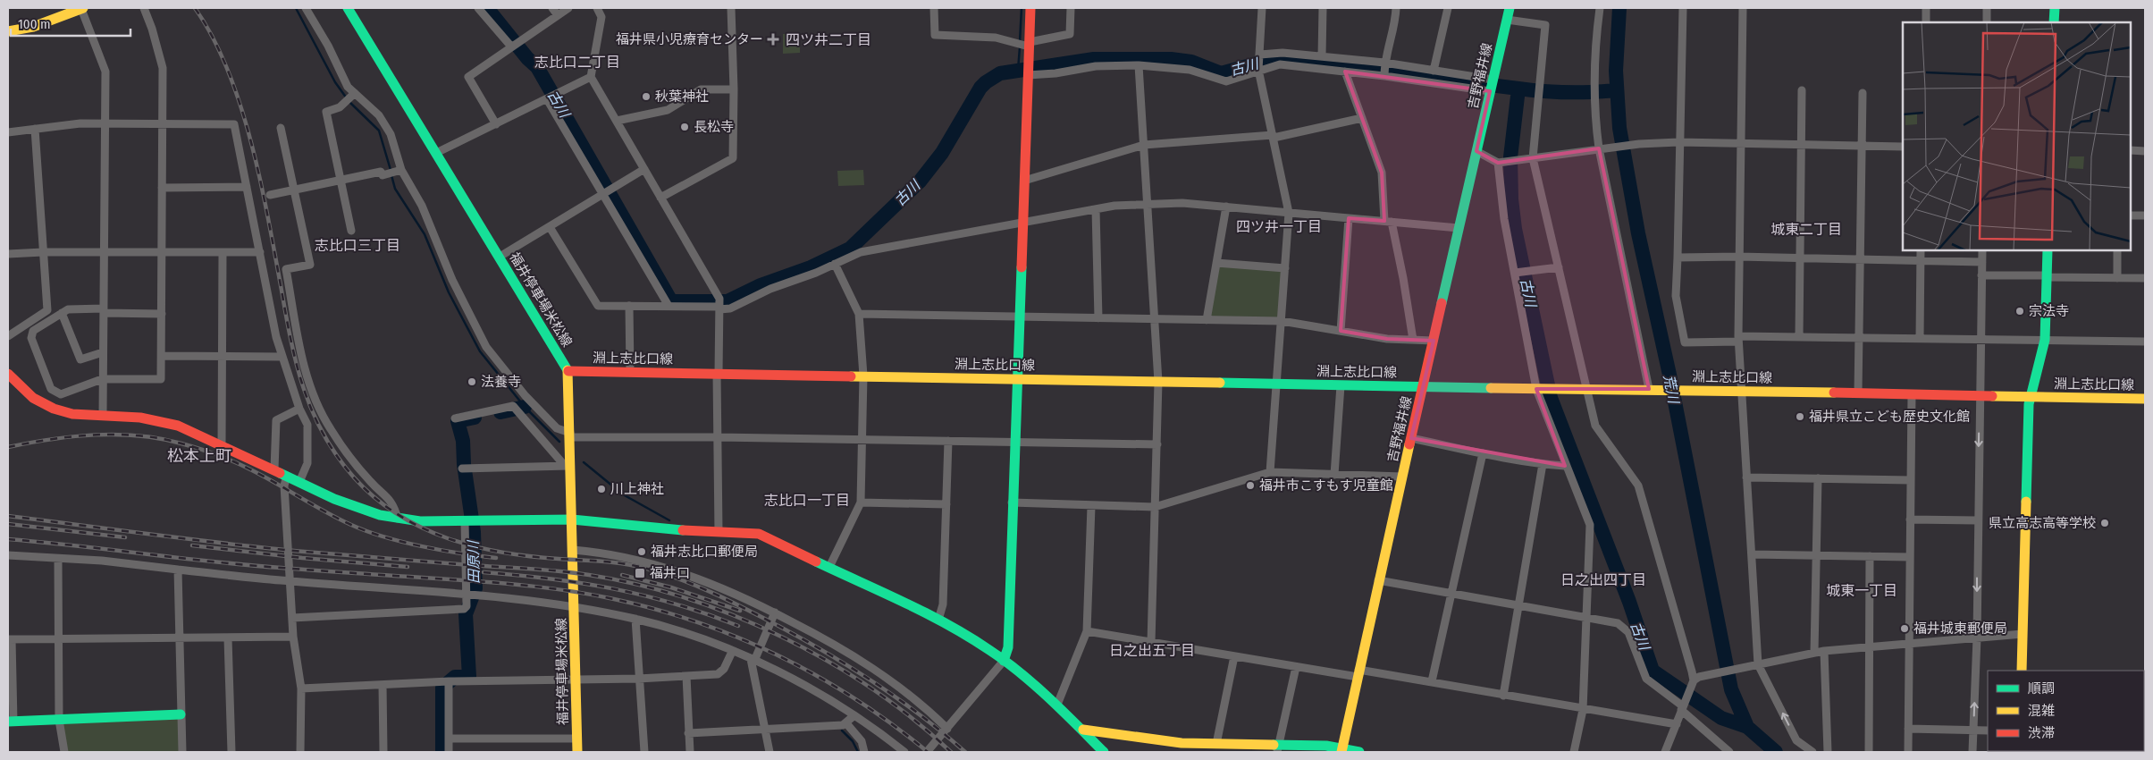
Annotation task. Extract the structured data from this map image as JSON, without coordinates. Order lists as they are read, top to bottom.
{
  "streets": {
    "main road": ["吉野福井線", "福井停車場米松線", "淵上志比口線"]
  },
  "crossings": [
    ["吉野福井線", "淵上志比口線"],
    ["福井停車場米松線", "淵上志比口線"]
  ],
  "districts": [
    "四ツ井二丁目",
    "志比口二丁目",
    "四ツ井一丁目",
    "城東二丁目",
    "志比口三丁目",
    "松本上町",
    "志比口一丁目",
    "日之出四丁目",
    "城東一丁目",
    "日之出五丁目"
  ],
  "water": ["古川", "荒川", "田原川"],
  "places": {
    "health": ["福井県小児療育センター"],
    "other": [
      "秋葉神社",
      "長松寺",
      "宗法寺",
      "法養寺",
      "福井県立こども歴史文化館",
      "福井市こすもす児童館",
      "川上神社",
      "県立高志高等学校",
      "福井志比口郵便局",
      "福井城東郵便局"
    ],
    "transit": ["福井口"]
  },
  "legend": ["順調", "混雑", "渋滞"],
  "scale_bar": "100 m"
}
